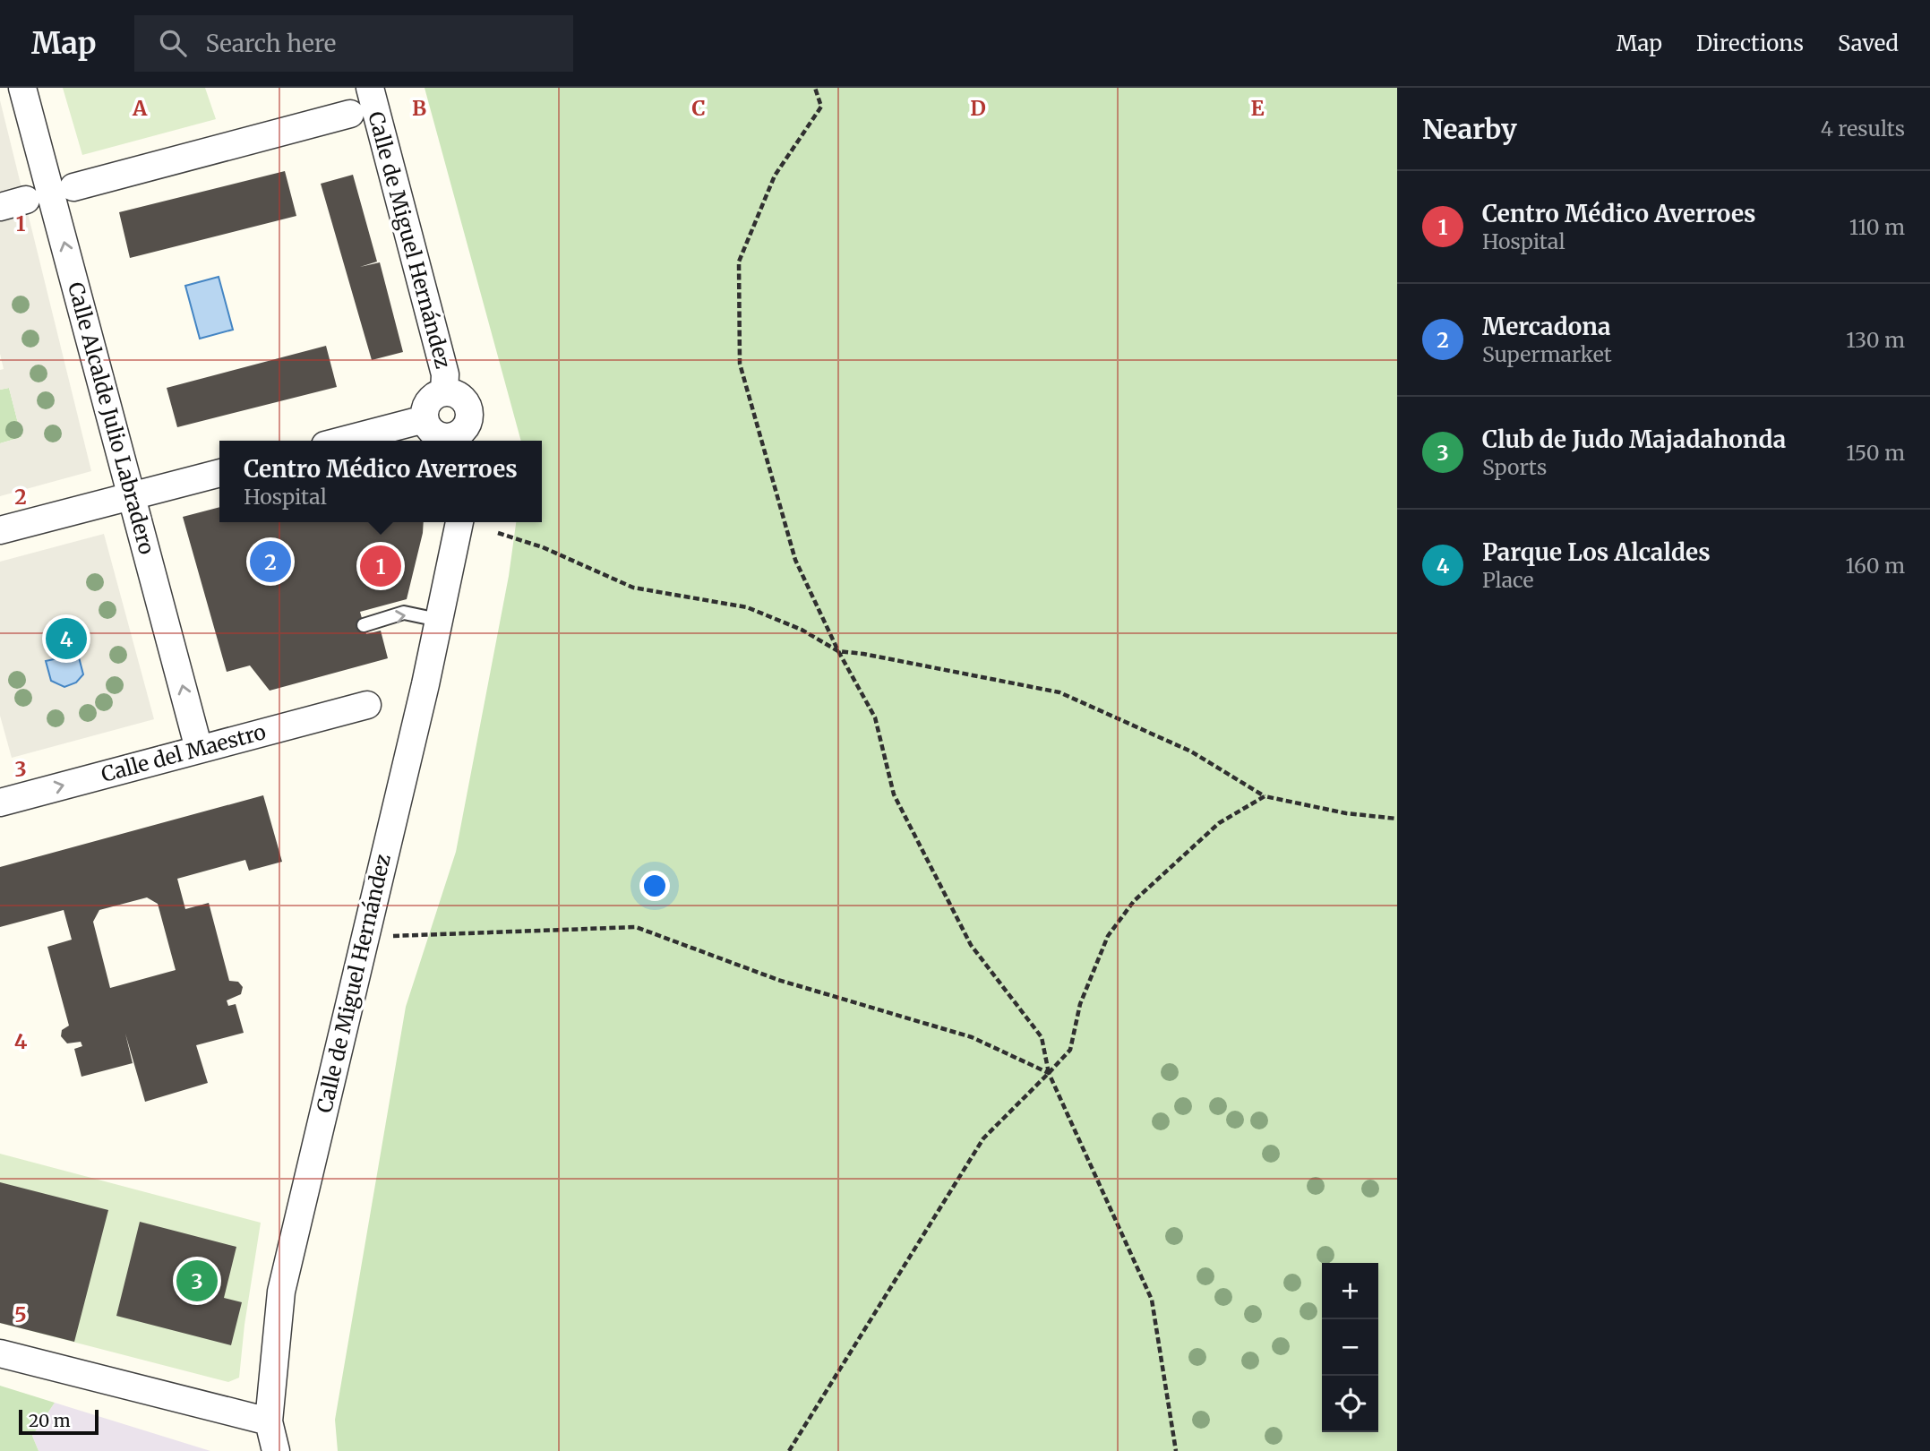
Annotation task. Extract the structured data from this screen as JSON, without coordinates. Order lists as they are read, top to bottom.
{
  "streets": {
    "street": ["Calle de Miguel Hernández", "Calle Alcalde Julio Labradero", "Calle del Maestro"]
  },
  "crossings": [
    ["Calle Alcalde Julio Labradero", "Calle del Maestro"]
  ],
  "one_way": ["Calle Alcalde Julio Labradero", "Calle del Maestro"],
  "scale_bar": "20 m",
  "page": {
    "header": "Map",
    "search": "Search here",
    "nav": ["Map", "Directions", "Saved"],
    "heading": ["Nearby", "4 results"],
    "list": [
      {
        "mark": "1",
        "name": "Centro Médico Averroes",
        "note": "Hospital",
        "value": "110 m"
      },
      {
        "mark": "2",
        "name": "Mercadona",
        "note": "Supermarket",
        "value": "130 m"
      },
      {
        "mark": "3",
        "name": "Club de Judo Majadahonda",
        "note": "Sports",
        "value": "150 m"
      },
      {
        "mark": "4",
        "name": "Parque Los Alcaldes",
        "note": "Place",
        "value": "160 m"
      }
    ],
    "popup": ["Centro Médico Averroes", "Hospital"],
    "pins": [
      "2",
      "1",
      "4",
      "3"
    ],
    "map_buttons": ["+", "−"],
    "scale": "20 m"
  },
  "grid": {
    "columns": [
      "A",
      "B",
      "C",
      "D",
      "E"
    ],
    "rows": [
      "1",
      "2",
      "3",
      "4",
      "5"
    ]
  }
}
